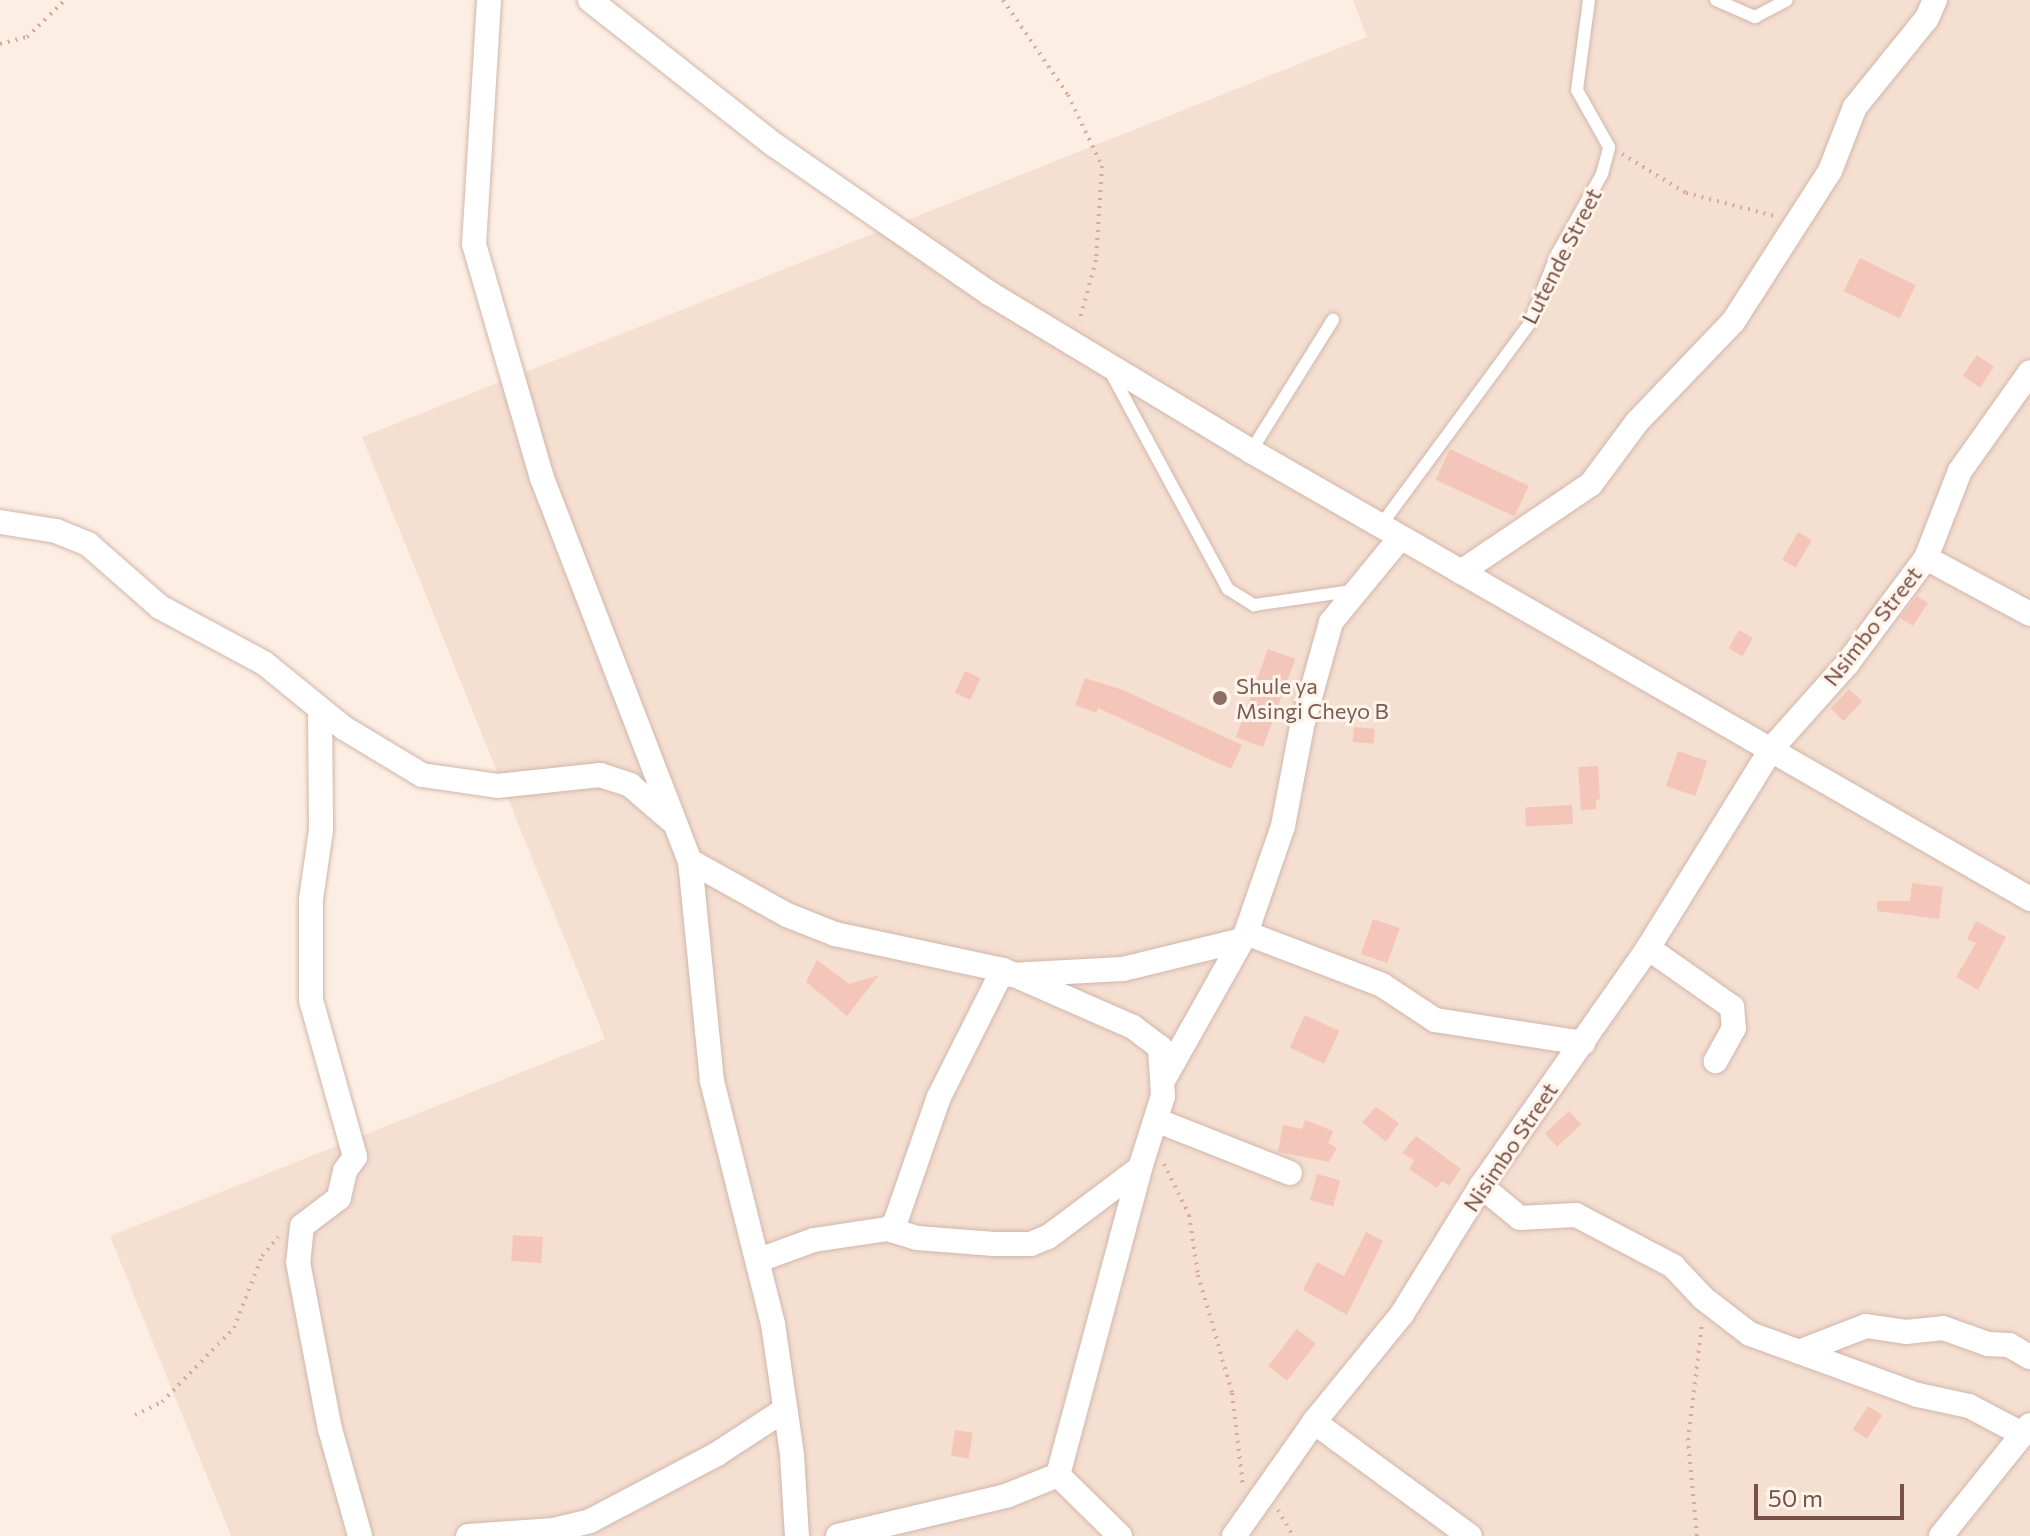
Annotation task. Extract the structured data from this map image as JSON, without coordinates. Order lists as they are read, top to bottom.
{
  "streets": {
    "street": ["Nsimbo Street", "Nisimbo Street"],
    "lane": ["Lutende Street"]
  },
  "crossings": [
    ["Nsimbo Street", "Nisimbo Street"]
  ],
  "places": ["Shule ya Msingi Cheyo B"],
  "scale_bar": "50 m"
}
